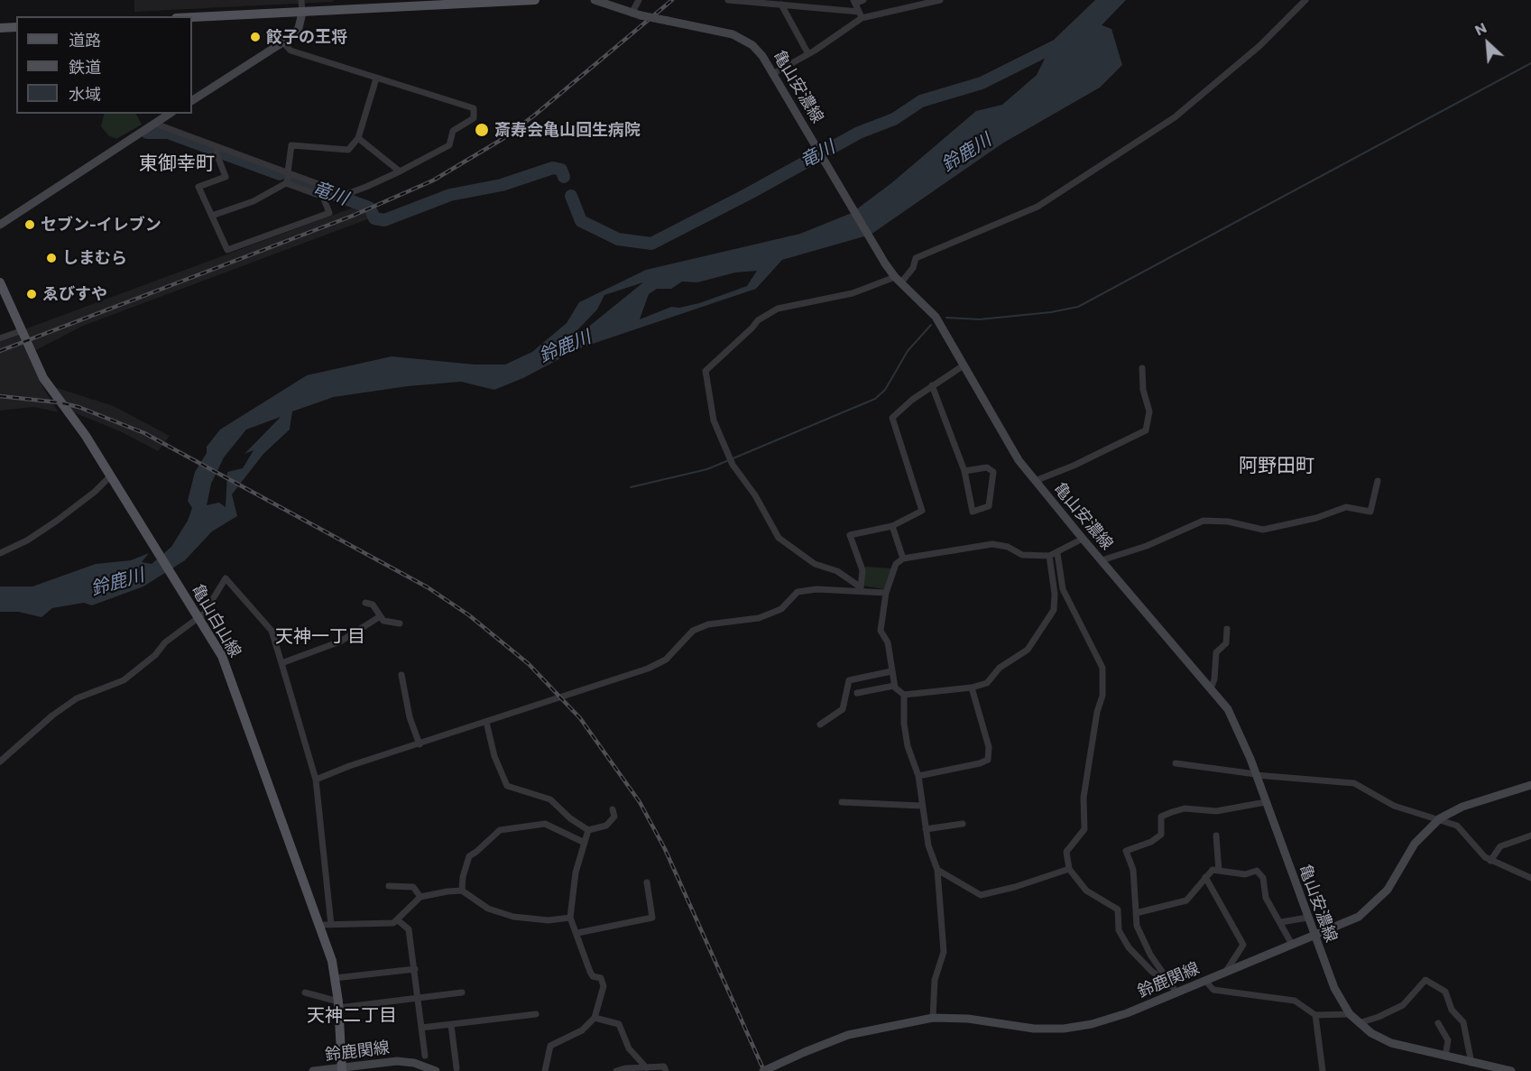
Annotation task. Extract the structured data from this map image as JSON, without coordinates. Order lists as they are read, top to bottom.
{
  "streets": {
    "main road": ["亀山安濃線", "亀山白山線", "鈴鹿関線"]
  },
  "crossings": [
    ["亀山安濃線", "鈴鹿関線"],
    ["亀山白山線", "鈴鹿関線"]
  ],
  "districts": [
    "東御幸町",
    "阿野田町",
    "天神一丁目",
    "天神二丁目"
  ],
  "water": ["鈴鹿川", "竜川"],
  "places": [
    "餃子の王将",
    "斎寿会亀山回生病院",
    "セブン-イレブン",
    "しまむら",
    "ゑびすや"
  ],
  "legend": ["道路", "鉄道", "水域"],
  "north": "top left"
}
